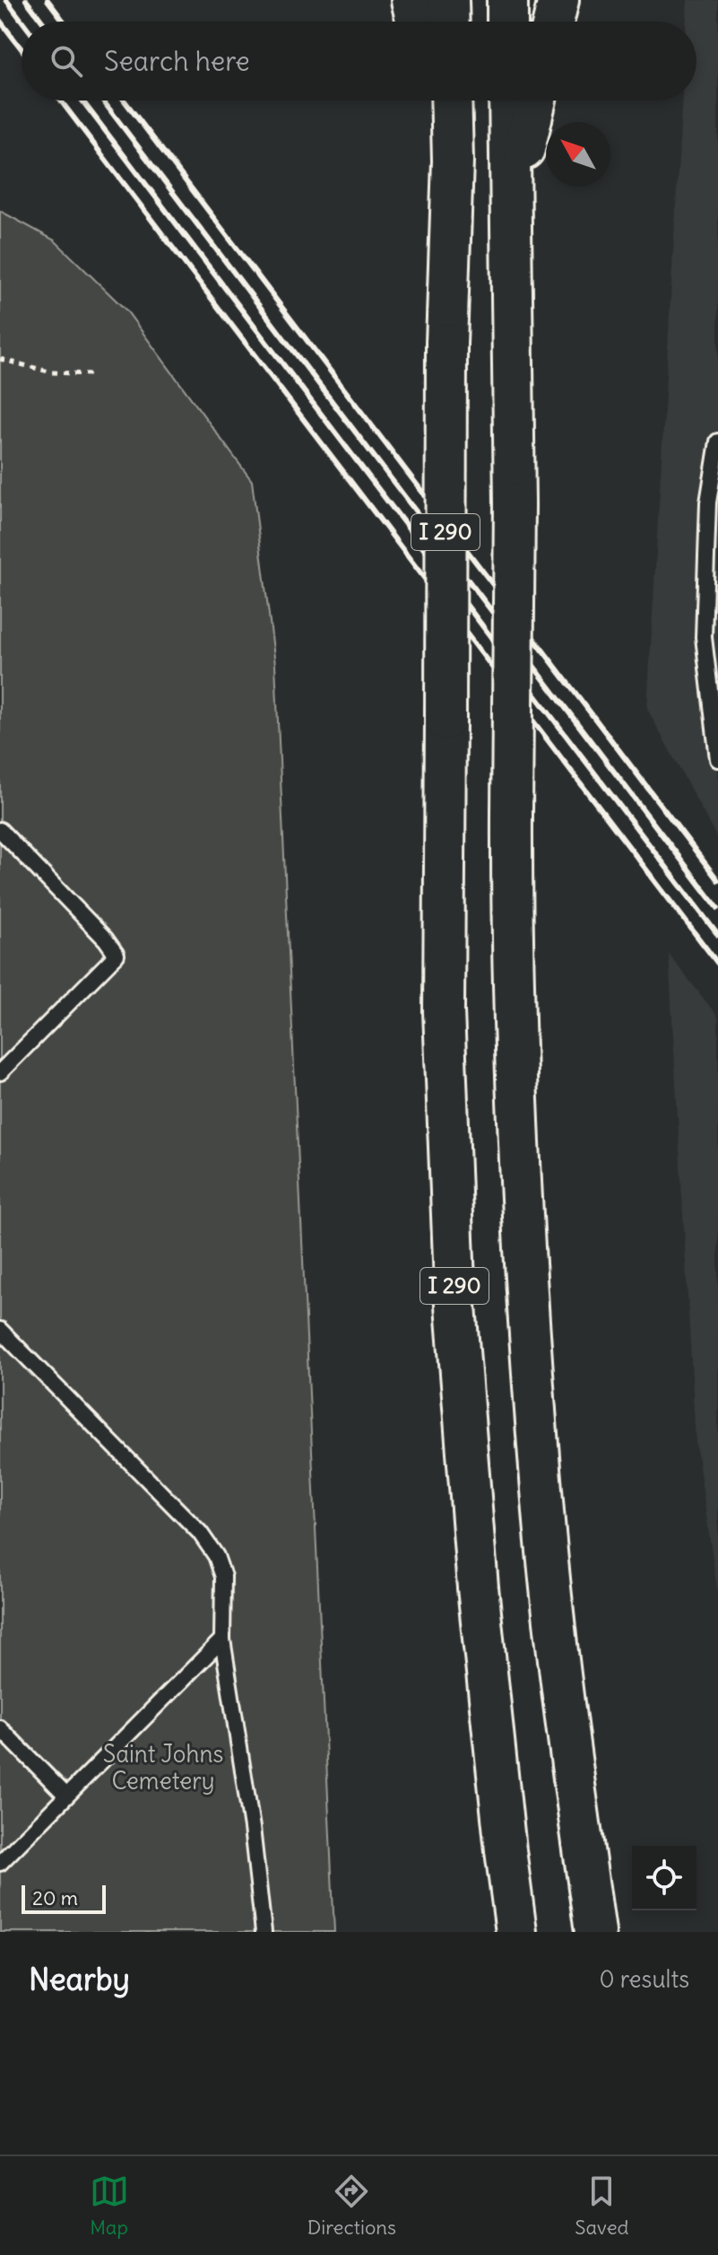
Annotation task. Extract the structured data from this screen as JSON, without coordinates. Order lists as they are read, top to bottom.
{
  "streets": {
    "highway": ["I 290"]
  },
  "parks": ["Saint Johns Cemetery"],
  "scale_bar": "20 m",
  "north": "top left",
  "page": {
    "search": "Search here",
    "scale": "20 m",
    "heading": ["Nearby", "0 results"],
    "nav": ["Map", "Directions", "Saved"]
  }
}
